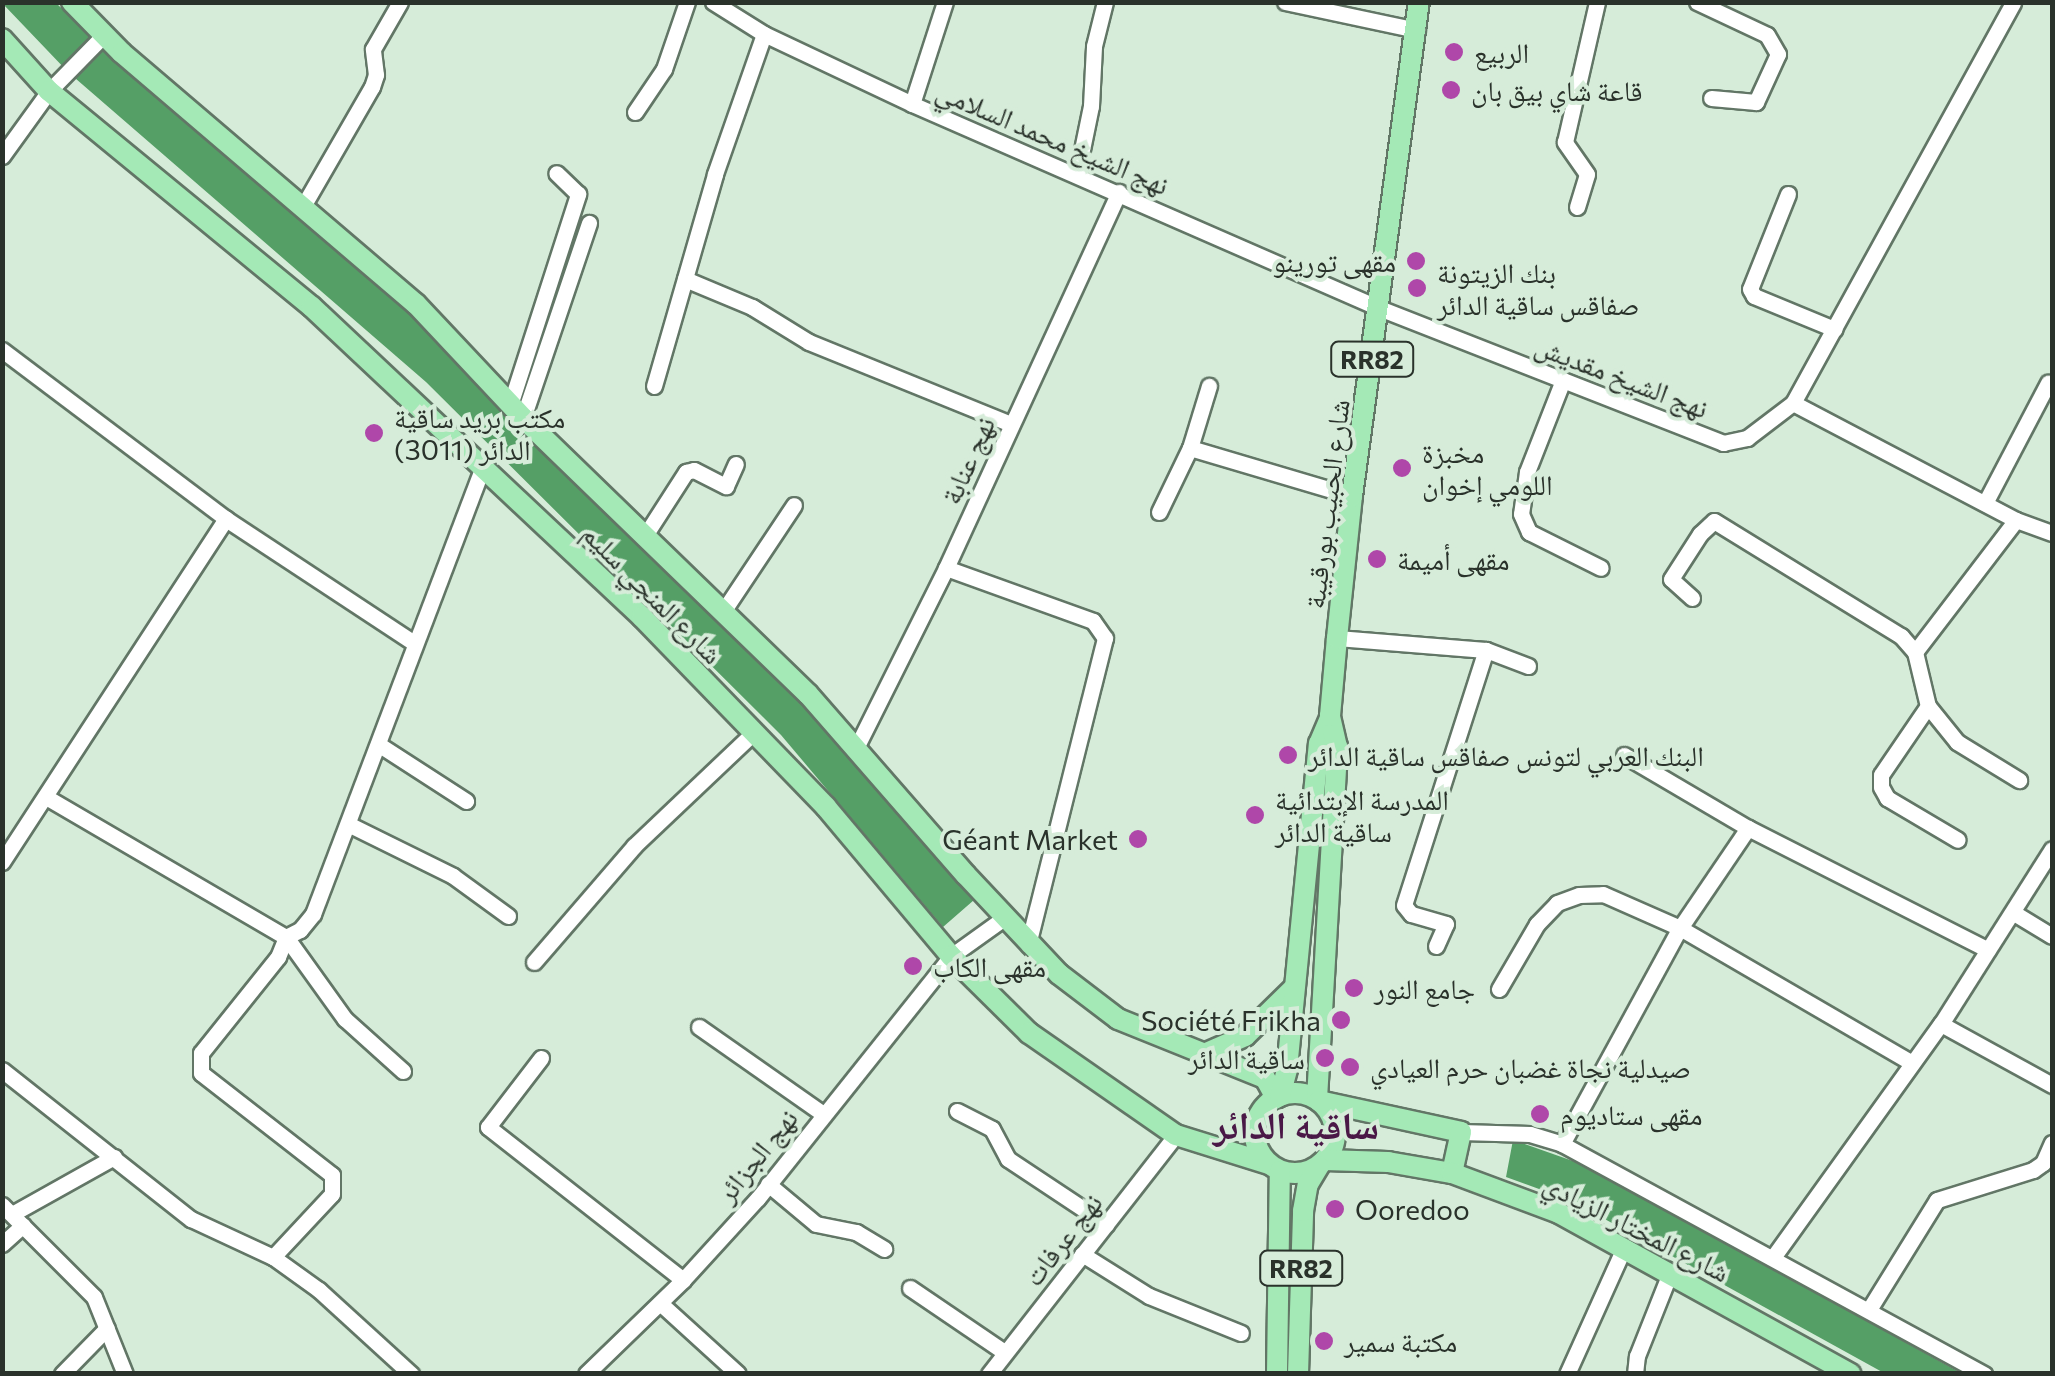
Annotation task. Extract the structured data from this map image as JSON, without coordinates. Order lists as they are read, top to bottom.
{
  "streets": {
    "main road": [
      "RR82",
      "شارع الحبيب بورقيبة",
      "شارع المنجي سليم",
      "شارع المختار الزيادي"
    ],
    "street": [
      "نهج الشيخ محمد السلامي",
      "نهج الشيخ مقديش",
      "نهج عنابة",
      "نهج الجزائر",
      "نهج عرفات"
    ]
  },
  "crossings": [
    ["نهج الشيخ محمد السلامي", "نهج الشيخ مقديش"],
    ["نهج الشيخ محمد السلامي", "نهج عنابة"],
    ["نهج الشيخ محمد السلامي", "شارع الحبيب بورقيبة"],
    ["نهج الشيخ مقديش", "شارع الحبيب بورقيبة"],
    ["شارع الحبيب بورقيبة", "شارع المنجي سليم"],
    ["شارع الحبيب بورقيبة", "شارع المختار الزيادي"],
    ["شارع المنجي سليم", "نهج الجزائر"],
    ["شارع المنجي سليم", "شارع المختار الزيادي"],
    ["شارع المنجي سليم", "نهج عرفات"]
  ],
  "districts": ["ساقية الدائر"],
  "places": [
    "الربيع",
    "قاعة شاي بيق بان",
    "مقهى تورينو",
    "بنك الزيتونة صفاقس ساقية الدائر",
    "مكتب بريد ساقية الدائر (3011)",
    "مخبزة اللومي إخوان",
    "مقهى أميمة",
    "البنك العربي لتونس صفاقس ساقية الدائر",
    "المدرسة الإبتدائية ساقية الدائر",
    "Géant Market",
    "مقهى الكاب",
    "جامع النور",
    "Société Frikha",
    "ساقية الدائر",
    "صيدلية نجاة غضبان حرم العيادي",
    "مقهى ستاديوم",
    "Ooredoo",
    "مكتبة سمير"
  ]
}
